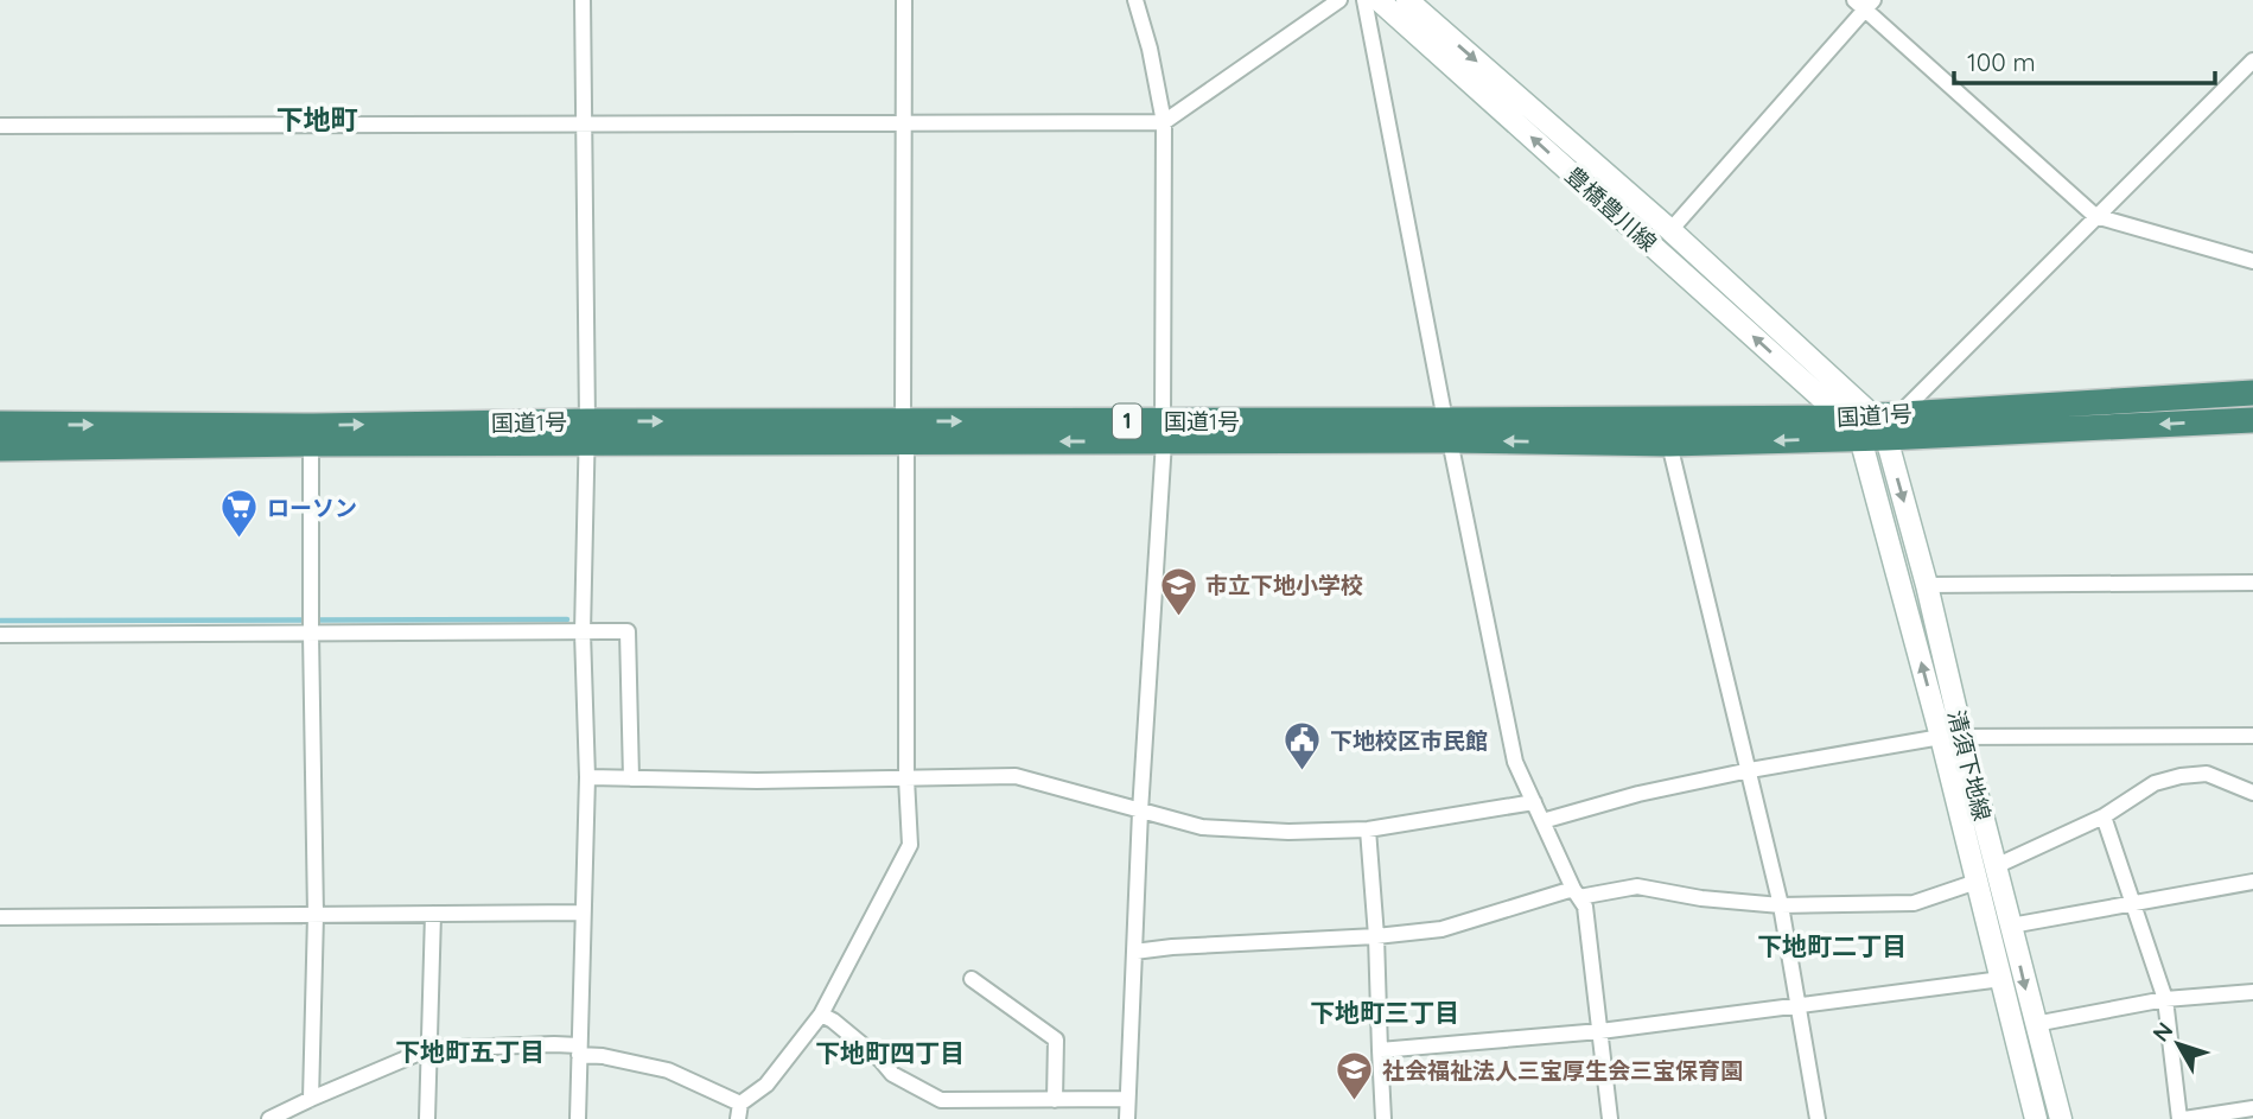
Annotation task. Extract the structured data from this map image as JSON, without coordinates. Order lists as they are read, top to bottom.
{
  "streets": {
    "highway": ["国道1号", "1"],
    "main road": ["豊橋豊川線", "清須下地線"]
  },
  "crossings": [
    ["豊橋豊川線", "国道1号"],
    ["豊橋豊川線", "清須下地線"],
    ["国道1号", "清須下地線"]
  ],
  "districts": [
    "下地町",
    "下地町二丁目",
    "下地町三丁目",
    "下地町五丁目",
    "下地町四丁目"
  ],
  "places": {
    "supermarket": ["ローソン"],
    "school or university": ["市立下地小学校", "社会福祉法人三宝厚生会三宝保育園"],
    "public building": ["下地校区市民館"]
  },
  "scale_bar": "100 m",
  "north": "top left"
}
